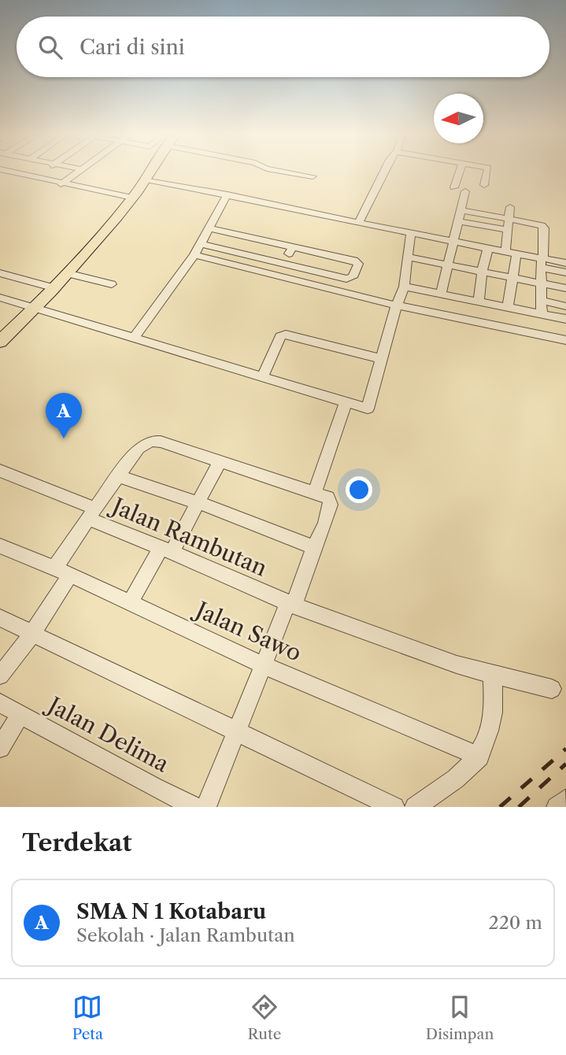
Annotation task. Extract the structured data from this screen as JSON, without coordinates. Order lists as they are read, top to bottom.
{
  "streets": {
    "street": ["Jalan Rambutan", "Jalan Sawo", "Jalan Delima"]
  },
  "north": "left",
  "page": {
    "search": "Cari di sini",
    "pins": "A",
    "heading": "Terdekat",
    "list": [
      {
        "mark": "A",
        "name": "SMA N 1 Kotabaru",
        "note": "Sekolah · Jalan Rambutan",
        "value": "220 m"
      }
    ],
    "nav": ["Peta", "Rute", "Disimpan"]
  }
}
